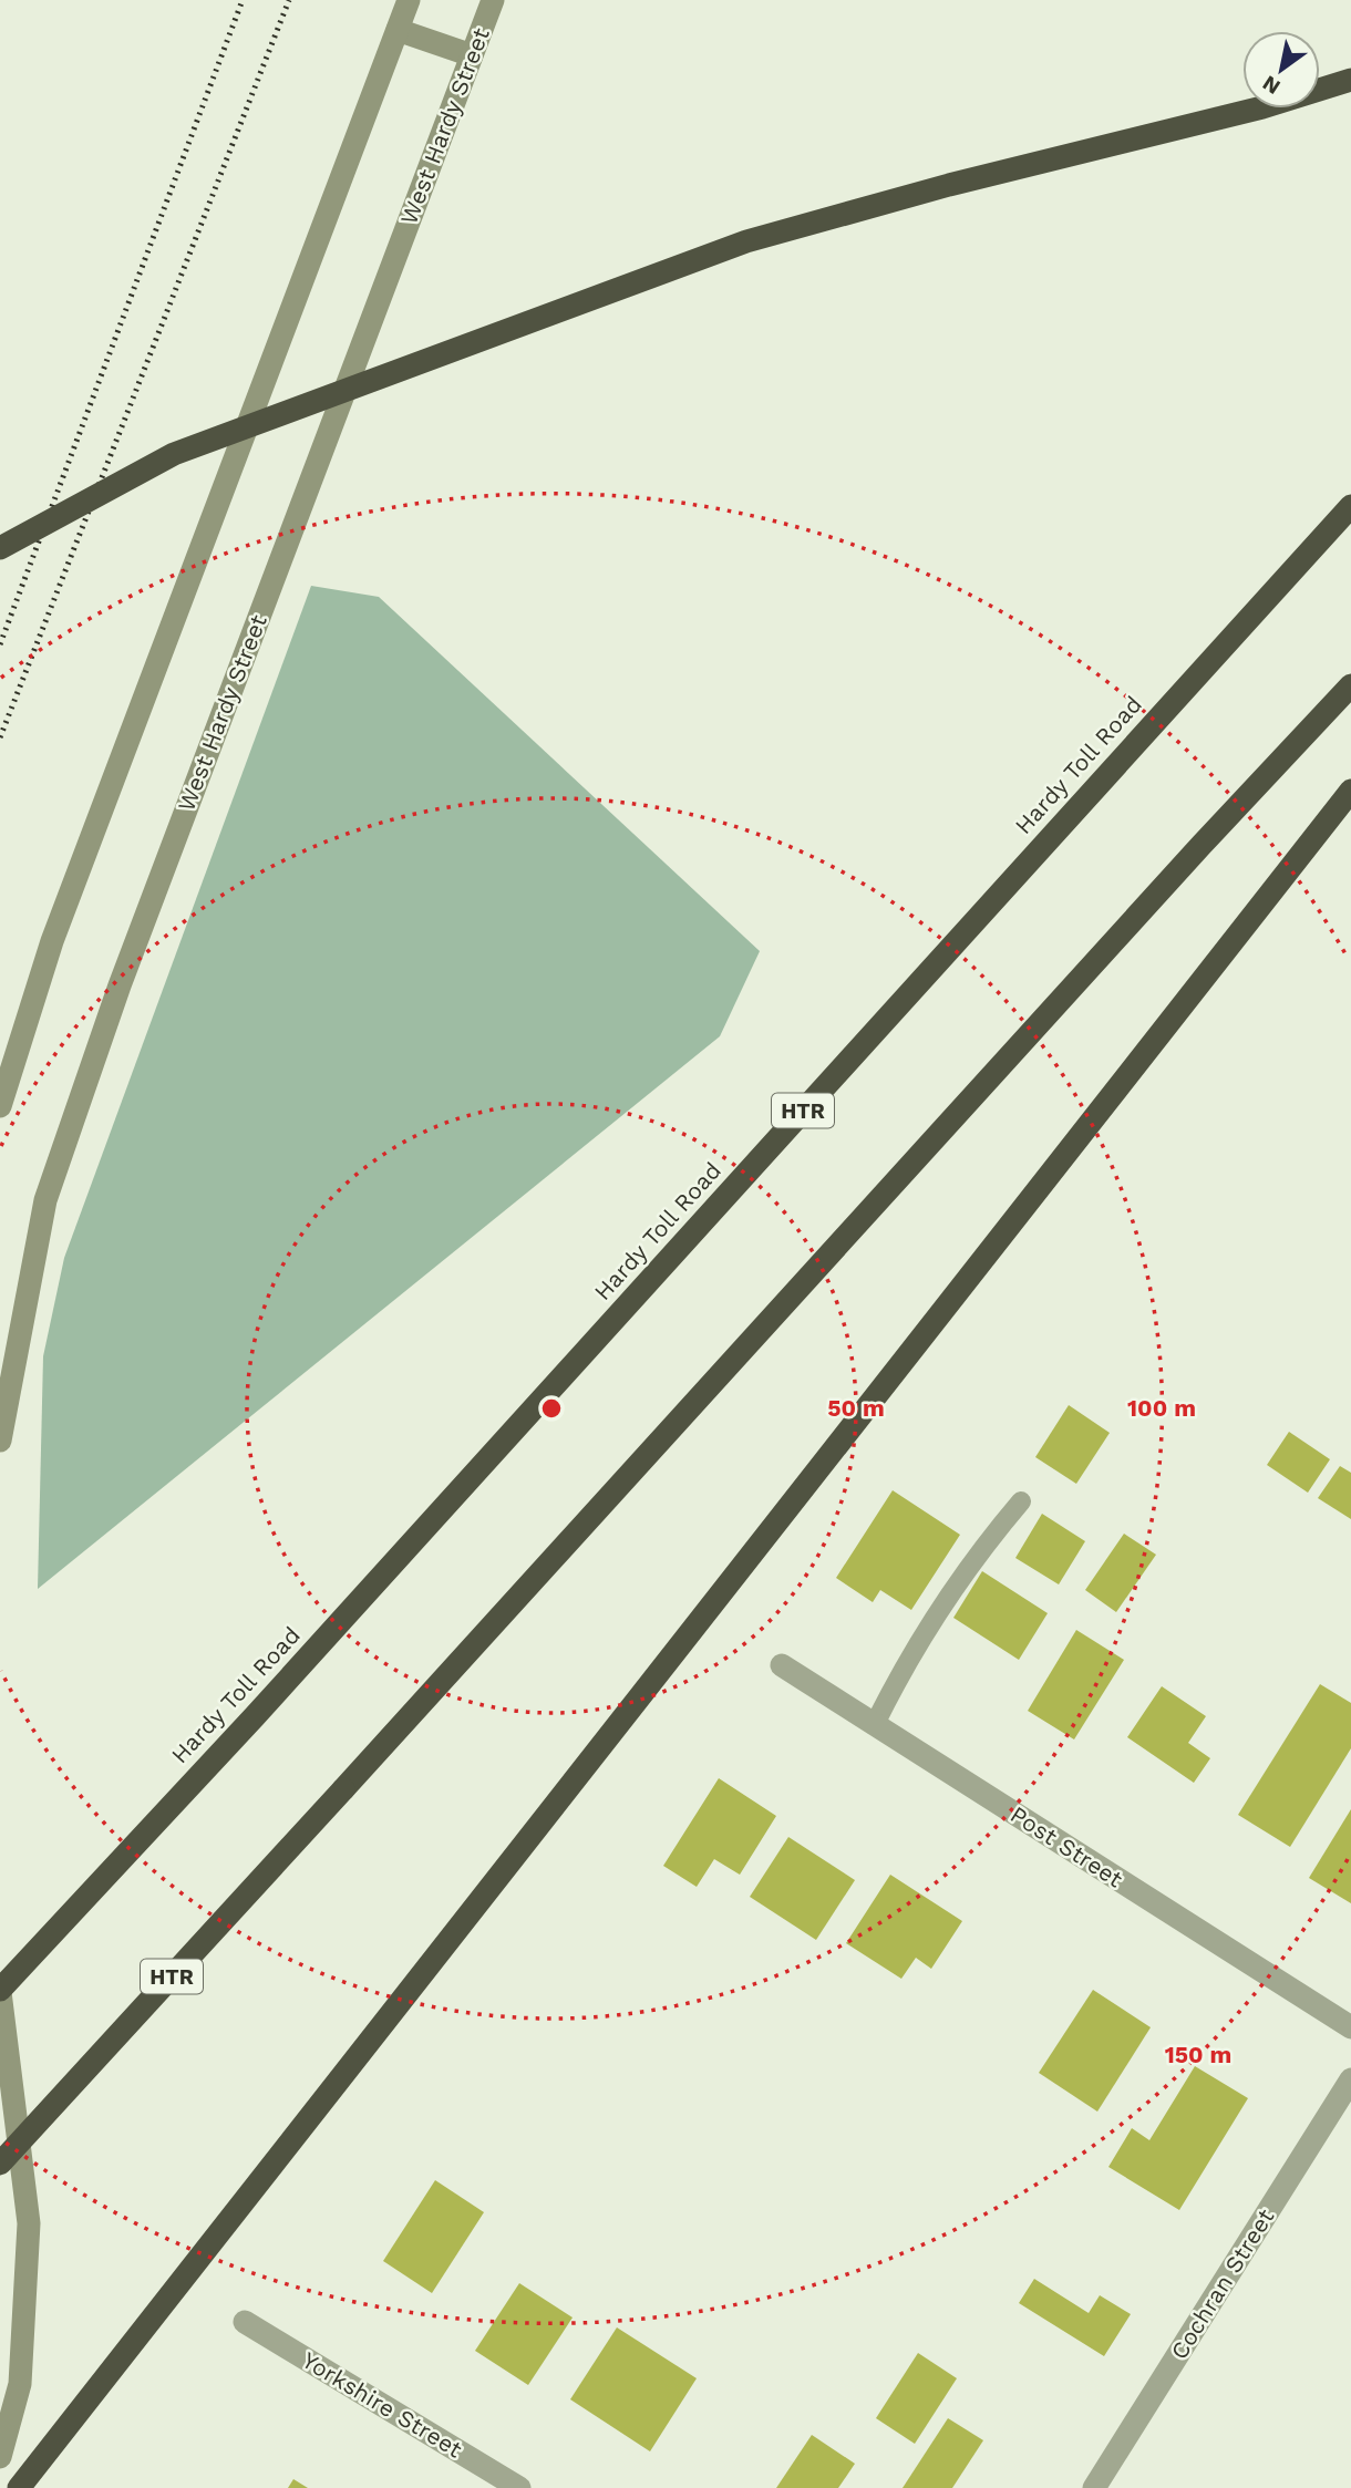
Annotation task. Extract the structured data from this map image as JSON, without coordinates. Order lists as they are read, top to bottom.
{
  "streets": {
    "highway": ["Hardy Toll Road", "HTR"],
    "main road": ["West Hardy Street"],
    "street": ["Post Street", "Cochran Street", "Yorkshire Street"]
  },
  "north": "bottom left",
  "rings": ["50 m", "100 m", "150 m"]
}
